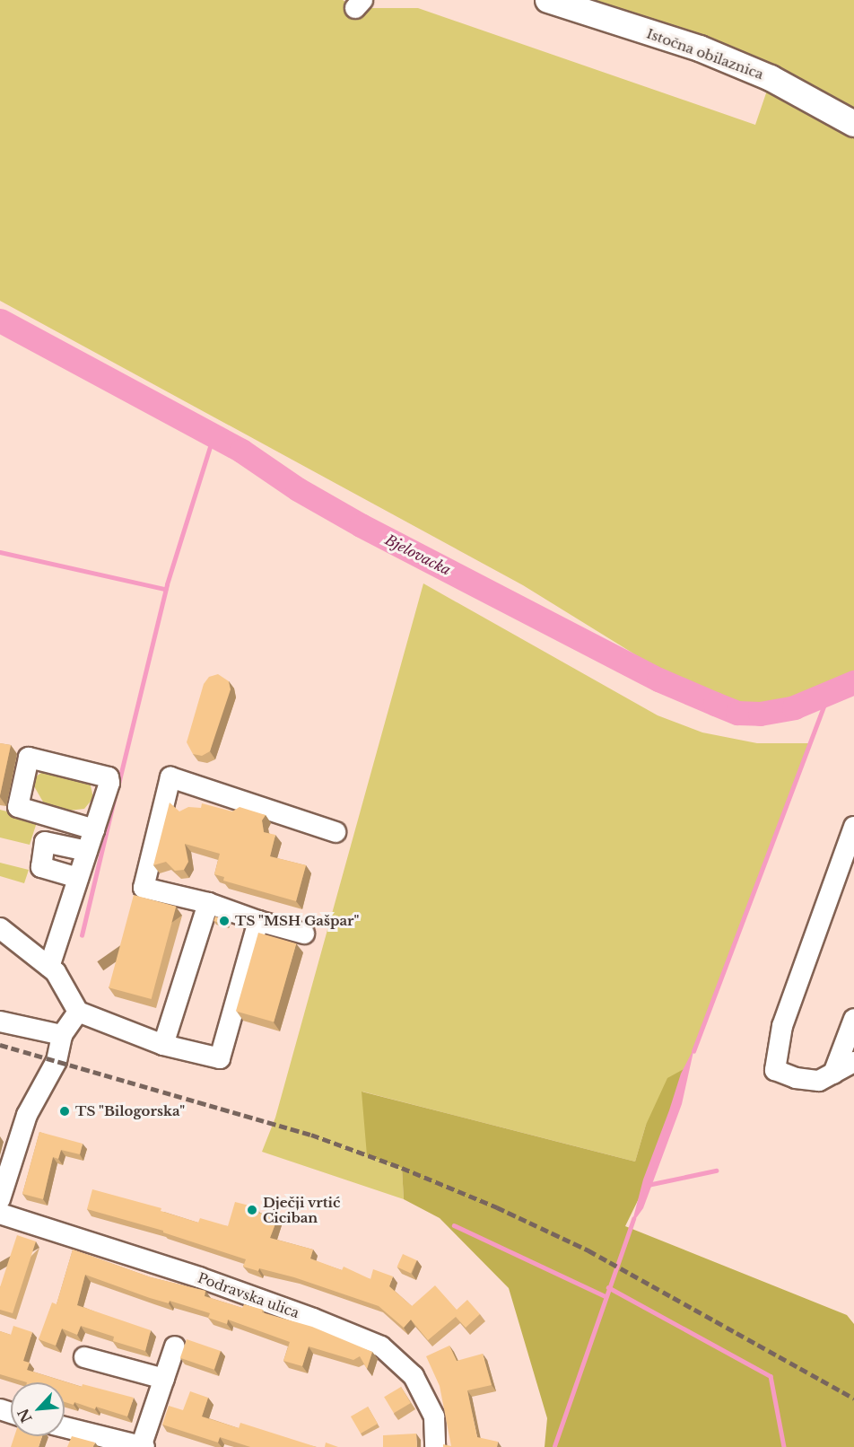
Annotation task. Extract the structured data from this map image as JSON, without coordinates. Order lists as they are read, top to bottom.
{
  "streets": {
    "main road": ["Istočna obilaznica"],
    "street": ["Podravska ulica"]
  },
  "water": ["Bjelovacka"],
  "places": ["TS \"MSH Gašpar\"", "TS \"Bilogorska\"", "Dječji vrtić Ciciban"],
  "north": "bottom left"
}
